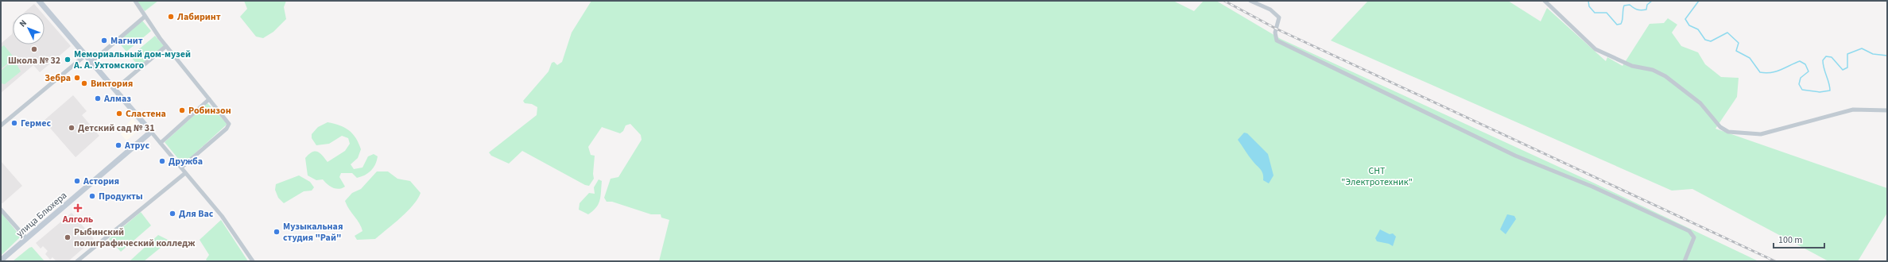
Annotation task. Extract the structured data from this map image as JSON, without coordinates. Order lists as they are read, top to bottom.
{
  "streets": {
    "street": ["улица Блюхера"]
  },
  "parks": ["СНТ \"Электротехник\""],
  "places": {
    "other": [
      "Лабиринт",
      "Магнит",
      "Школа № 32",
      "Мемориальный дом-музей А. А. Ухтомского",
      "Зебра",
      "Виктория",
      "Алмаз",
      "Робинзон",
      "Сластена",
      "Гермес",
      "Детский сад № 31",
      "Атрус",
      "Дружба",
      "Астория",
      "Продукты",
      "Для Вас",
      "Музыкальная студия \"Рай\"",
      "Рыбинский полиграфический колледж"
    ],
    "health": ["Алголь"]
  },
  "scale_bar": "100 m",
  "north": "top left"
}
